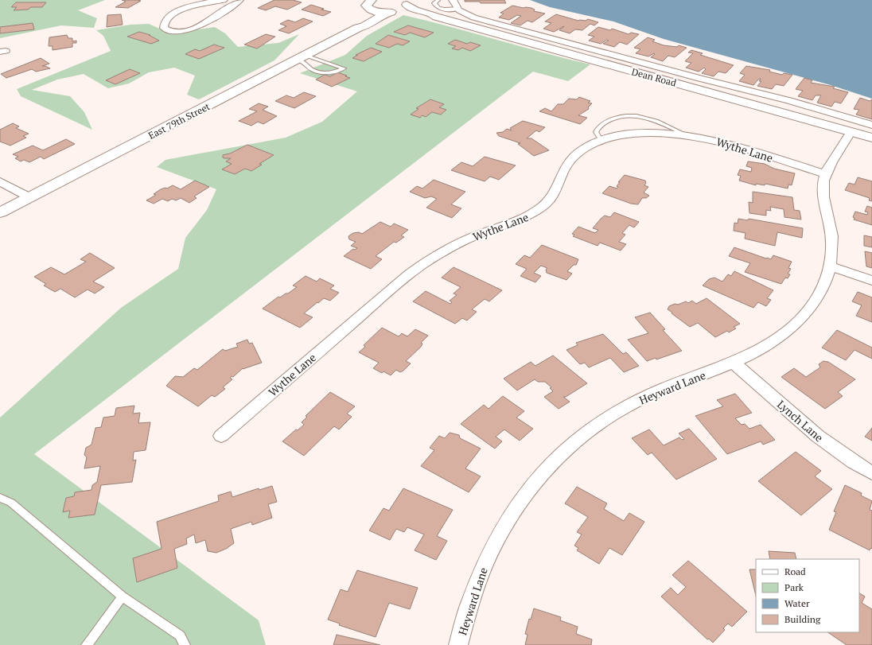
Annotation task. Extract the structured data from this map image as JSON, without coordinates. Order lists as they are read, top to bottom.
{
  "streets": {
    "street": [
      "Dean Road",
      "East 79th Street",
      "Wythe Lane",
      "Heyward Lane",
      "Lynch Lane"
    ]
  },
  "crossings": [
    ["Dean Road", "East 79th Street"],
    ["Dean Road", "Heyward Lane"],
    ["Wythe Lane", "Heyward Lane"],
    ["Heyward Lane", "Lynch Lane"]
  ],
  "legend": [
    "Road",
    "Park",
    "Water",
    "Building"
  ]
}
